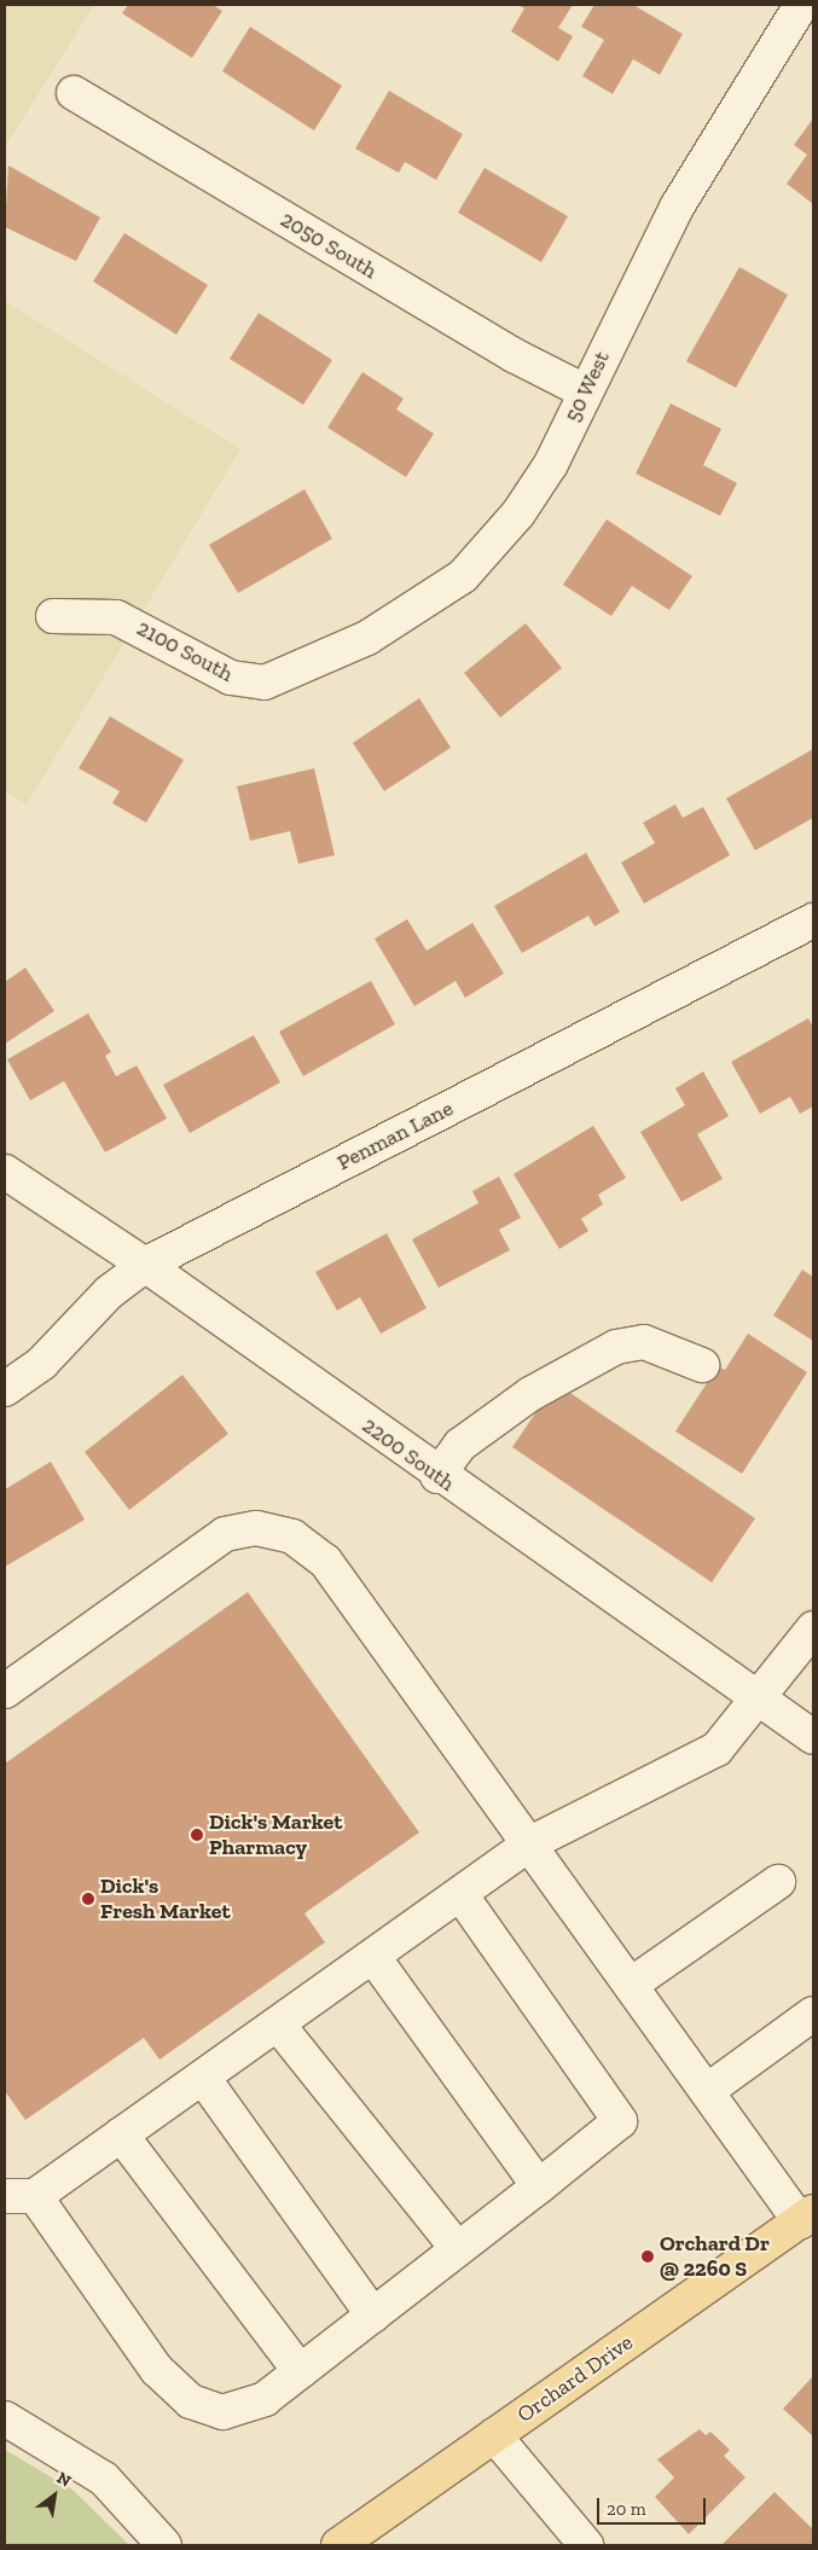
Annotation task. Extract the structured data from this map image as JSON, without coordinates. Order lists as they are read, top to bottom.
{
  "streets": {
    "main road": ["Orchard Drive"],
    "street": [
      "2050 South",
      "50 West",
      "2100 South",
      "Penman Lane",
      "2200 South"
    ]
  },
  "crossings": [
    ["2050 South", "50 West"],
    ["50 West", "2100 South"],
    ["Penman Lane", "2200 South"]
  ],
  "places": ["Dick's Market Pharmacy", "Dick's Fresh Market", "Orchard Dr @ 2260 S"],
  "scale_bar": "20 m",
  "north": "top right"
}
